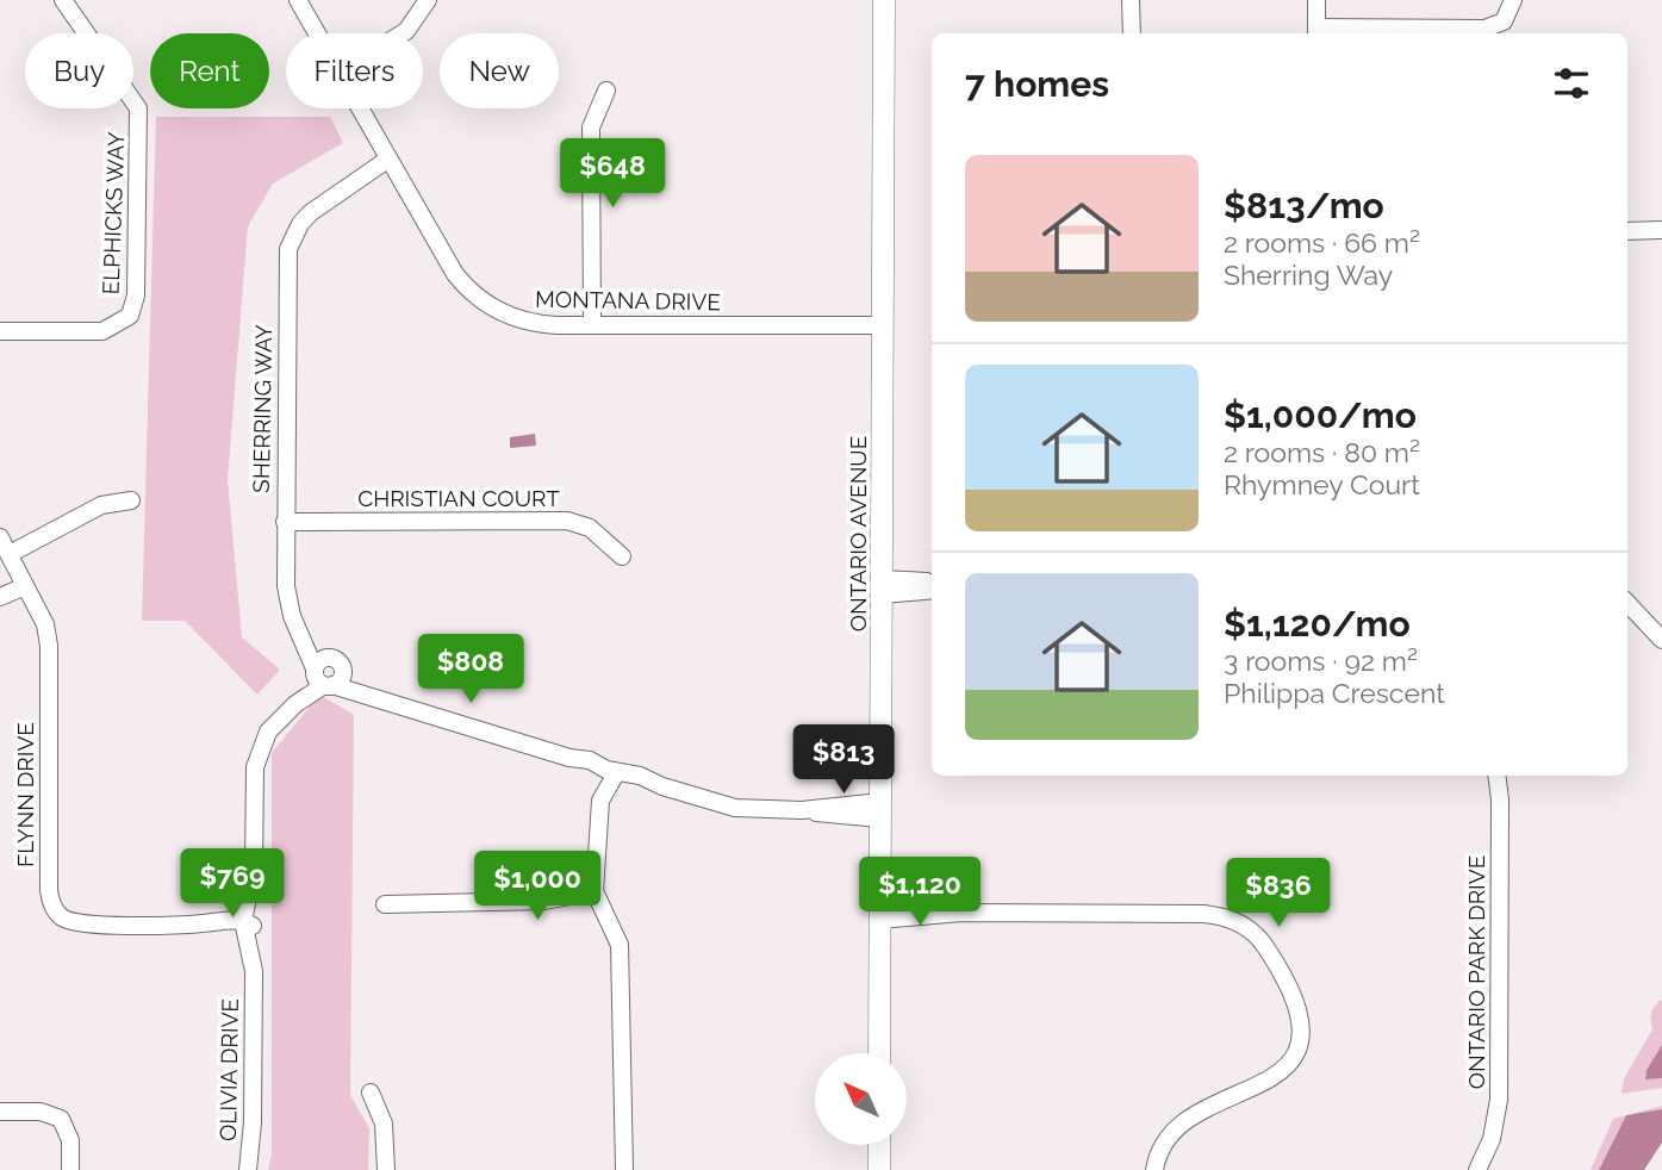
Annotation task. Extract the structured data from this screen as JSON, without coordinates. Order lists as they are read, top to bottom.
{
  "streets": {
    "street": [
      "ELPHICKS WAY",
      "MONTANA DRIVE",
      "SHERRING WAY",
      "CHRISTIAN COURT",
      "ONTARIO AVENUE",
      "FLYNN DRIVE",
      "ONTARIO PARK DRIVE",
      "OLIVIA DRIVE"
    ]
  },
  "crossings": [
    ["MONTANA DRIVE", "SHERRING WAY"],
    ["MONTANA DRIVE", "ONTARIO AVENUE"],
    ["SHERRING WAY", "CHRISTIAN COURT"],
    ["SHERRING WAY", "ONTARIO AVENUE"],
    ["SHERRING WAY", "OLIVIA DRIVE"],
    ["FLYNN DRIVE", "OLIVIA DRIVE"]
  ],
  "north": "top left",
  "page": {
    "chip": [
      "Buy",
      "Rent",
      "Filters",
      "New"
    ],
    "heading": "7 homes",
    "list": [
      {
        "name": "$813/mo",
        "note": "2 rooms · 66 m² · Sherring Way"
      },
      {
        "name": "$1,000/mo",
        "note": "2 rooms · 80 m² · Rhymney Court"
      },
      {
        "name": "$1,120/mo",
        "note": "3 rooms · 92 m² · Philippa Crescent"
      }
    ],
    "price": [
      "$648",
      "$808",
      "$813",
      "$769",
      "$1,000",
      "$1,120",
      "$836"
    ]
  }
}
